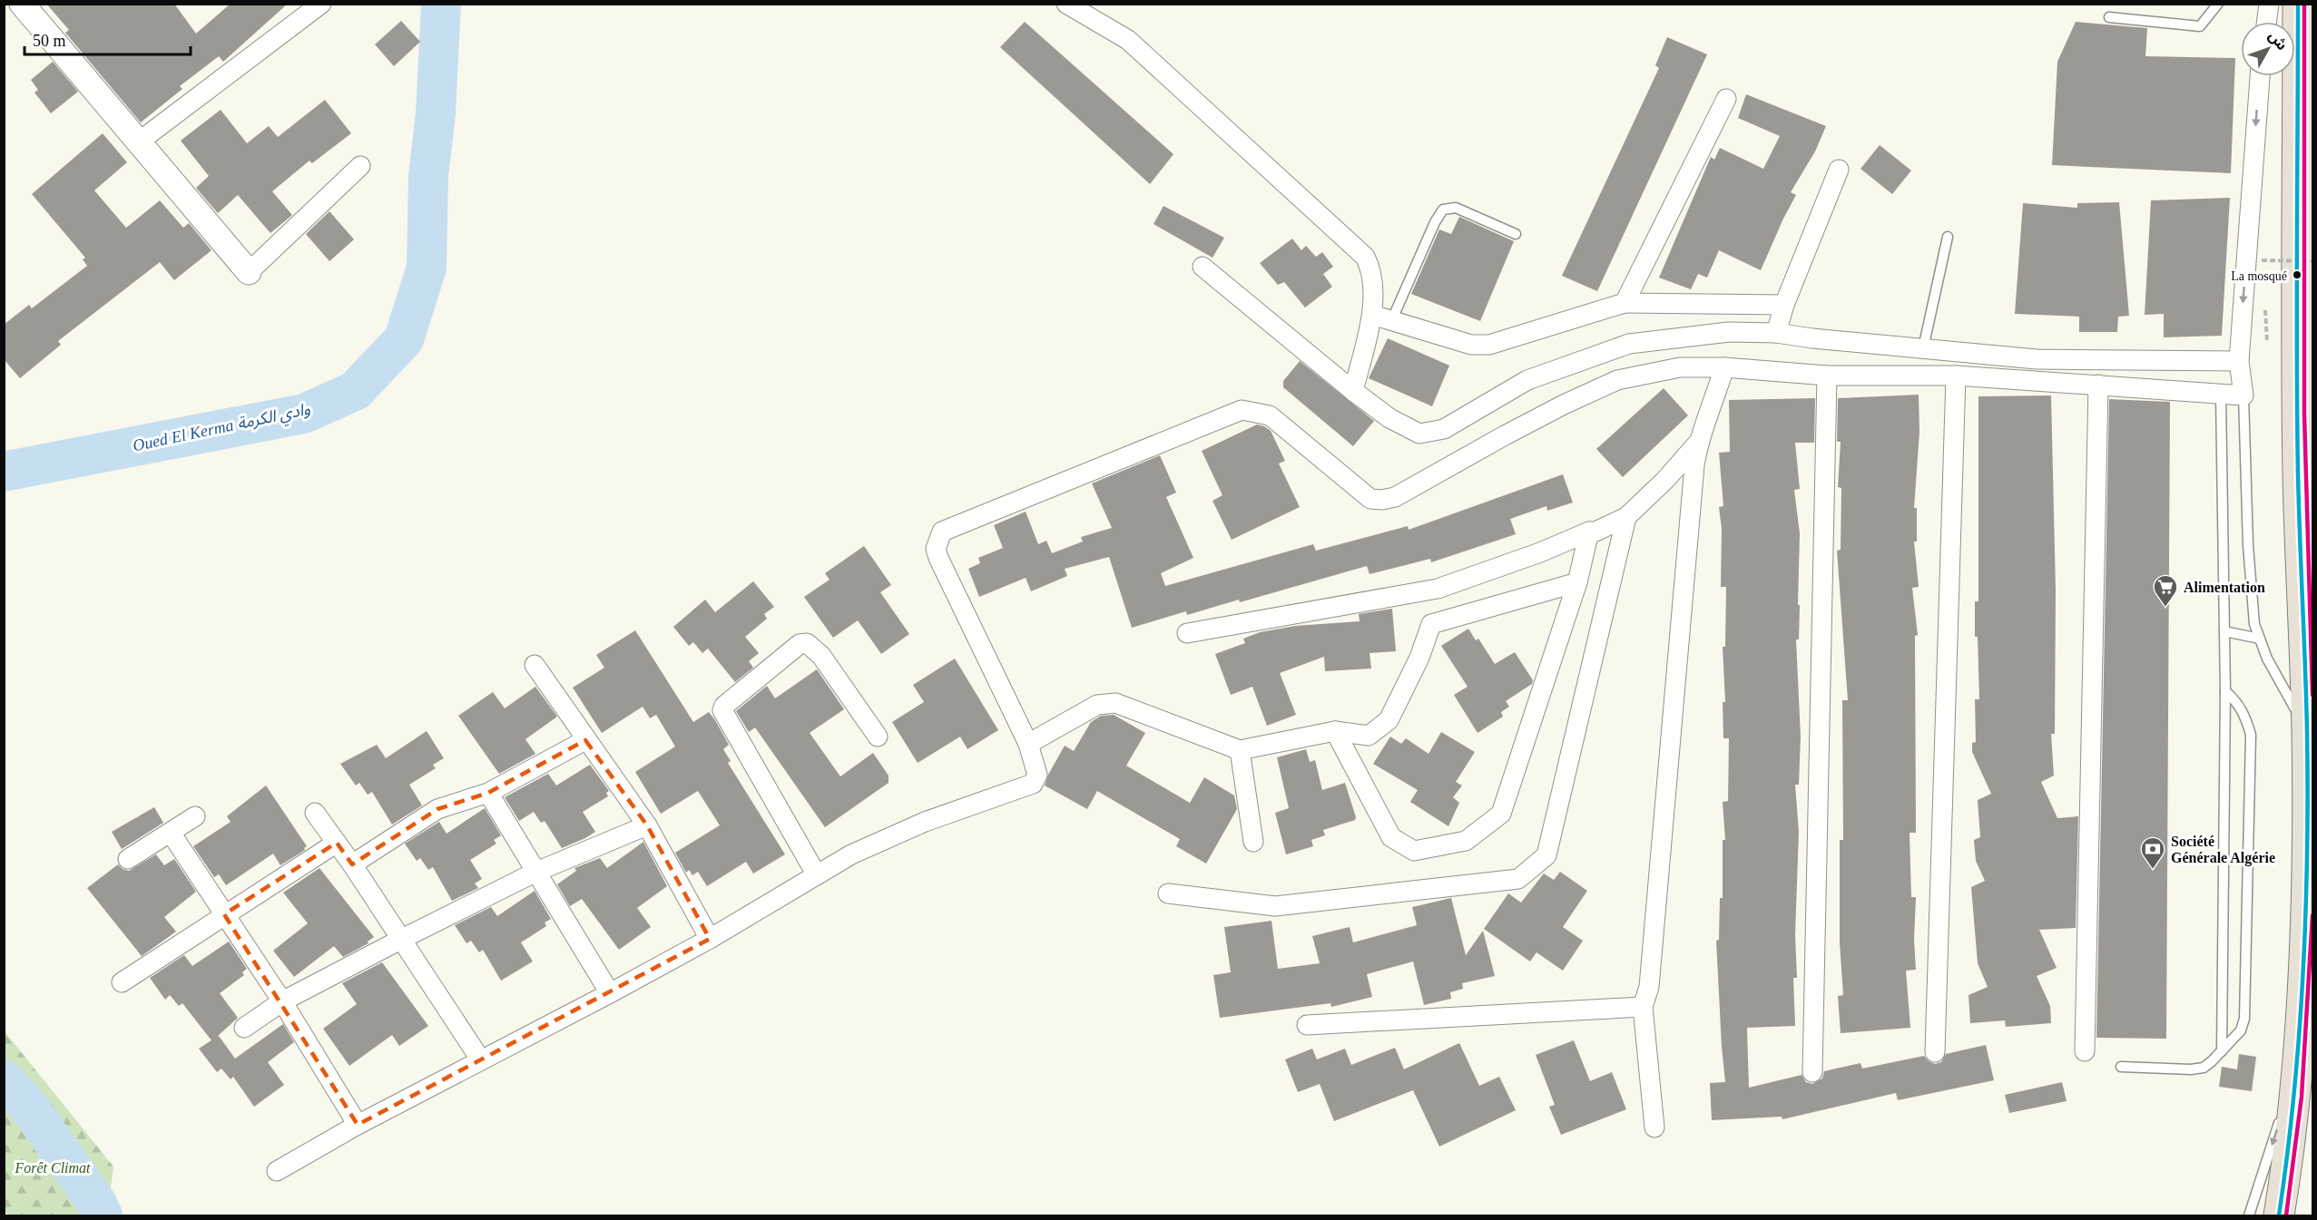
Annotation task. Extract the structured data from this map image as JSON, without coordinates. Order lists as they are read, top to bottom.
{
  "water": ["Oued El Kerma وادي الكرمة"],
  "parks": ["Forêt Climat"],
  "places": {
    "other": ["La mosqué"],
    "supermarket": ["Alimentation"],
    "bank": ["Société Générale Algérie"]
  },
  "scale_bar": "50 m",
  "north": "top right"
}
